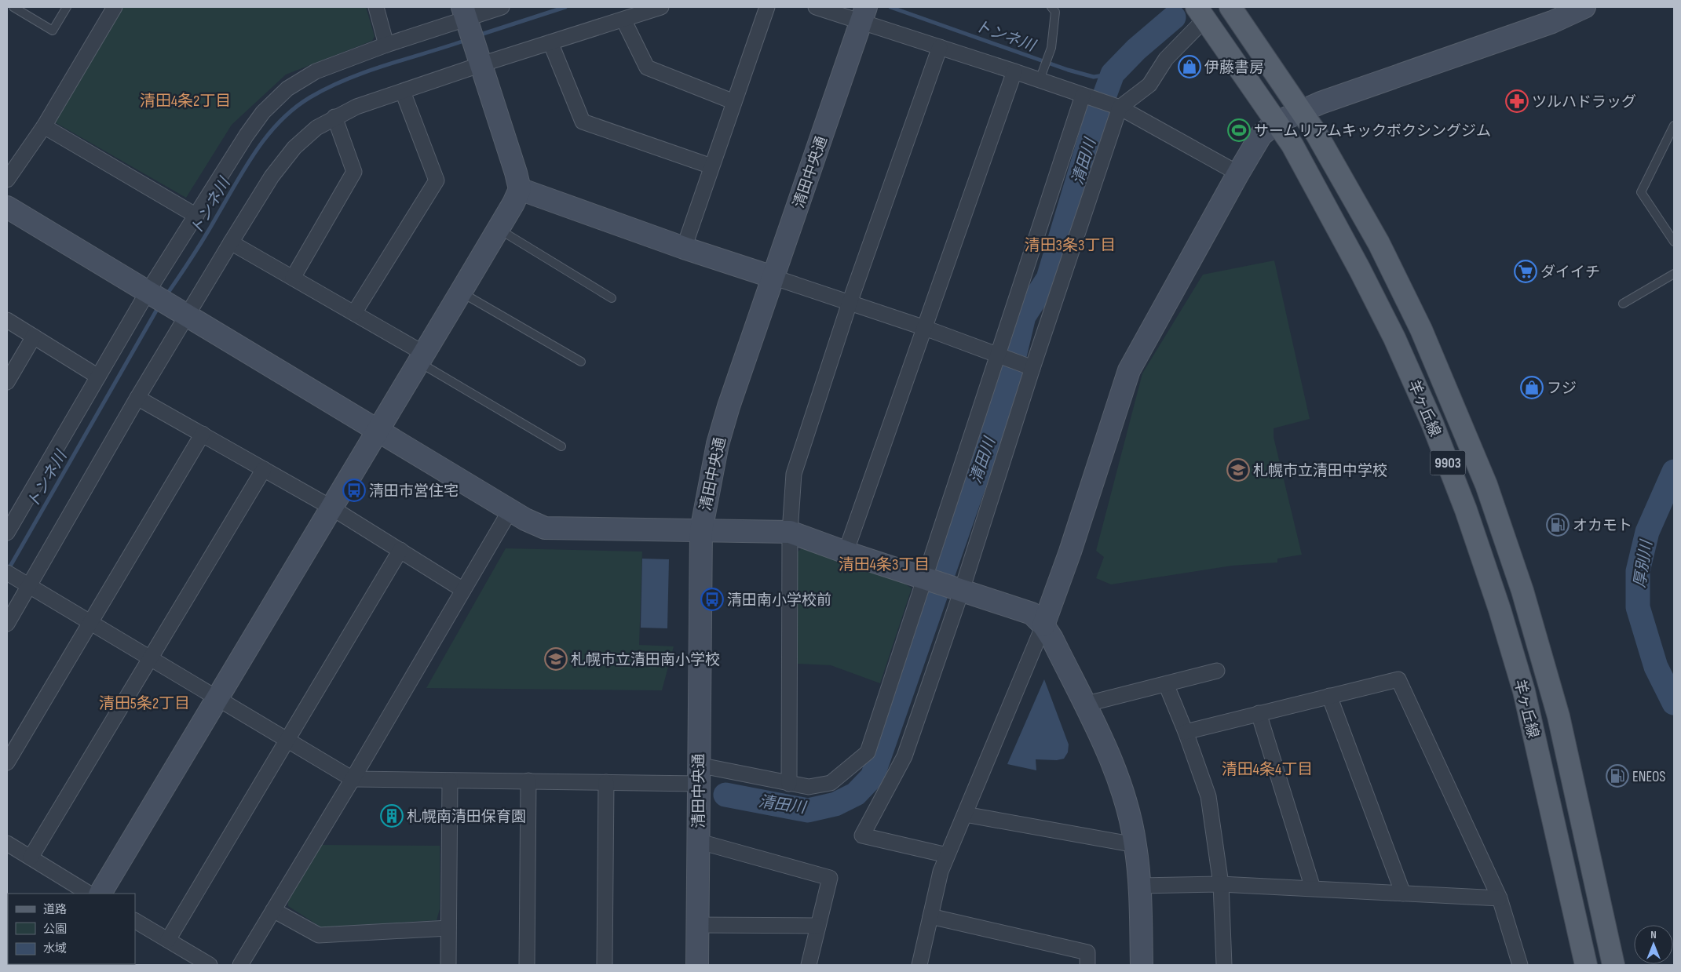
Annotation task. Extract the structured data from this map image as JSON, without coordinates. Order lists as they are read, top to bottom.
{
  "streets": {
    "main road": ["羊ヶ丘線", "9903"],
    "street": ["清田中央通"]
  },
  "districts": [
    "清田4条2丁目",
    "清田3条3丁目",
    "清田4条3丁目",
    "清田5条2丁目",
    "清田4条4丁目"
  ],
  "water": ["トンネ川", "清田川", "厚別川"],
  "places": {
    "shop": ["伊藤書房", "フジ"],
    "pharmacy": ["ツルハドラッグ"],
    "sports": ["サームリアムキックボクシングジム"],
    "supermarket": ["ダイイチ"],
    "school or university": ["札幌市立清田中学校", "札幌市立清田南小学校"],
    "bus stop": ["清田市営住宅", "清田南小学校前"],
    "fuel station": ["オカモト", "ENEOS"],
    "building": ["札幌南清田保育園"]
  },
  "legend": ["道路", "公園", "水域"],
  "north": "top"
}
